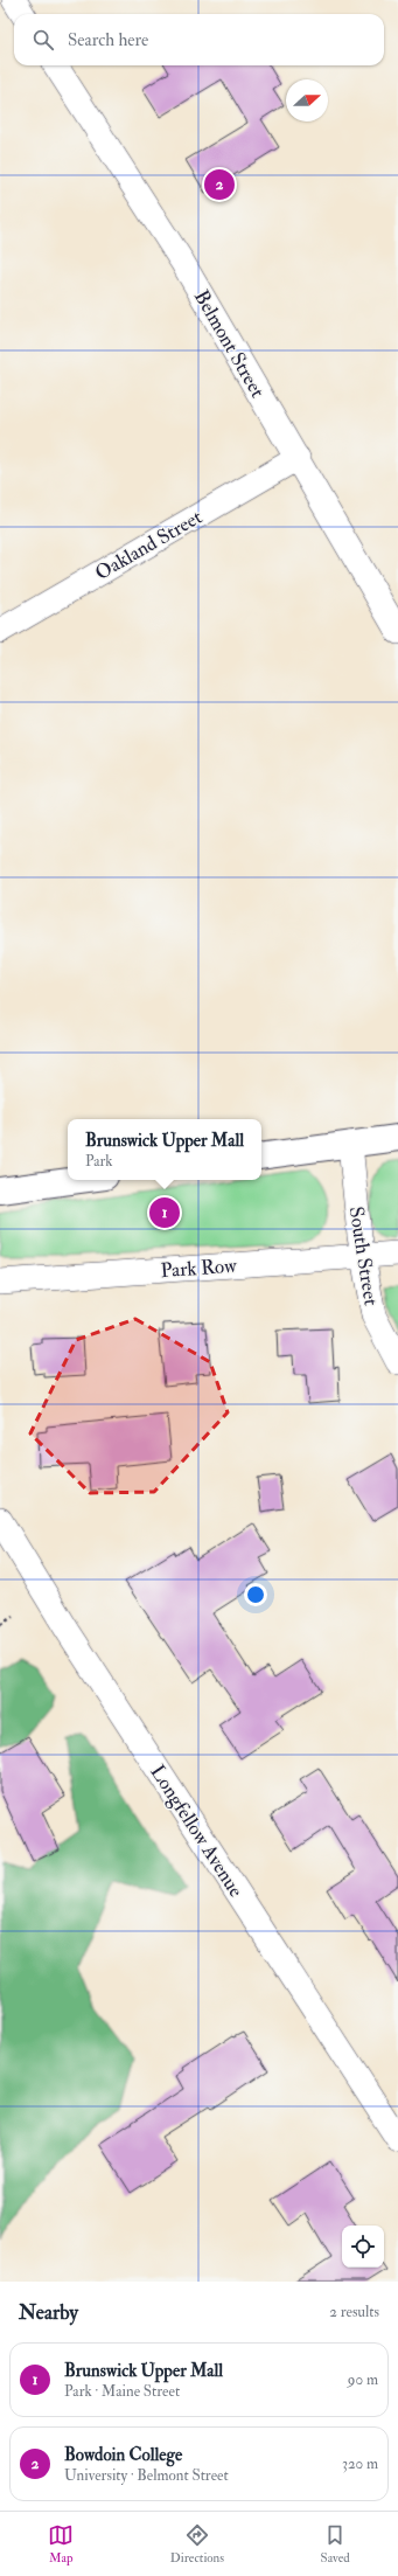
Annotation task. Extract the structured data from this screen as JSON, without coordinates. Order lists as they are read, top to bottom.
{
  "streets": {
    "street": [
      "Belmont Street",
      "Oakland Street",
      "South Street",
      "Park Row",
      "Longfellow Avenue"
    ]
  },
  "crossings": [
    ["Belmont Street", "Oakland Street"],
    ["South Street", "Park Row"]
  ],
  "north": "right",
  "page": {
    "search": "Search here",
    "pins": ["2", "1"],
    "popup": ["Brunswick Upper Mall", "Park"],
    "heading": ["Nearby", "2 results"],
    "list": [
      {
        "mark": "1",
        "name": "Brunswick Upper Mall",
        "note": "Park · Maine Street",
        "value": "90 m"
      },
      {
        "mark": "2",
        "name": "Bowdoin College",
        "note": "University · Belmont Street",
        "value": "320 m"
      }
    ],
    "nav": ["Map", "Directions", "Saved"]
  }
}
